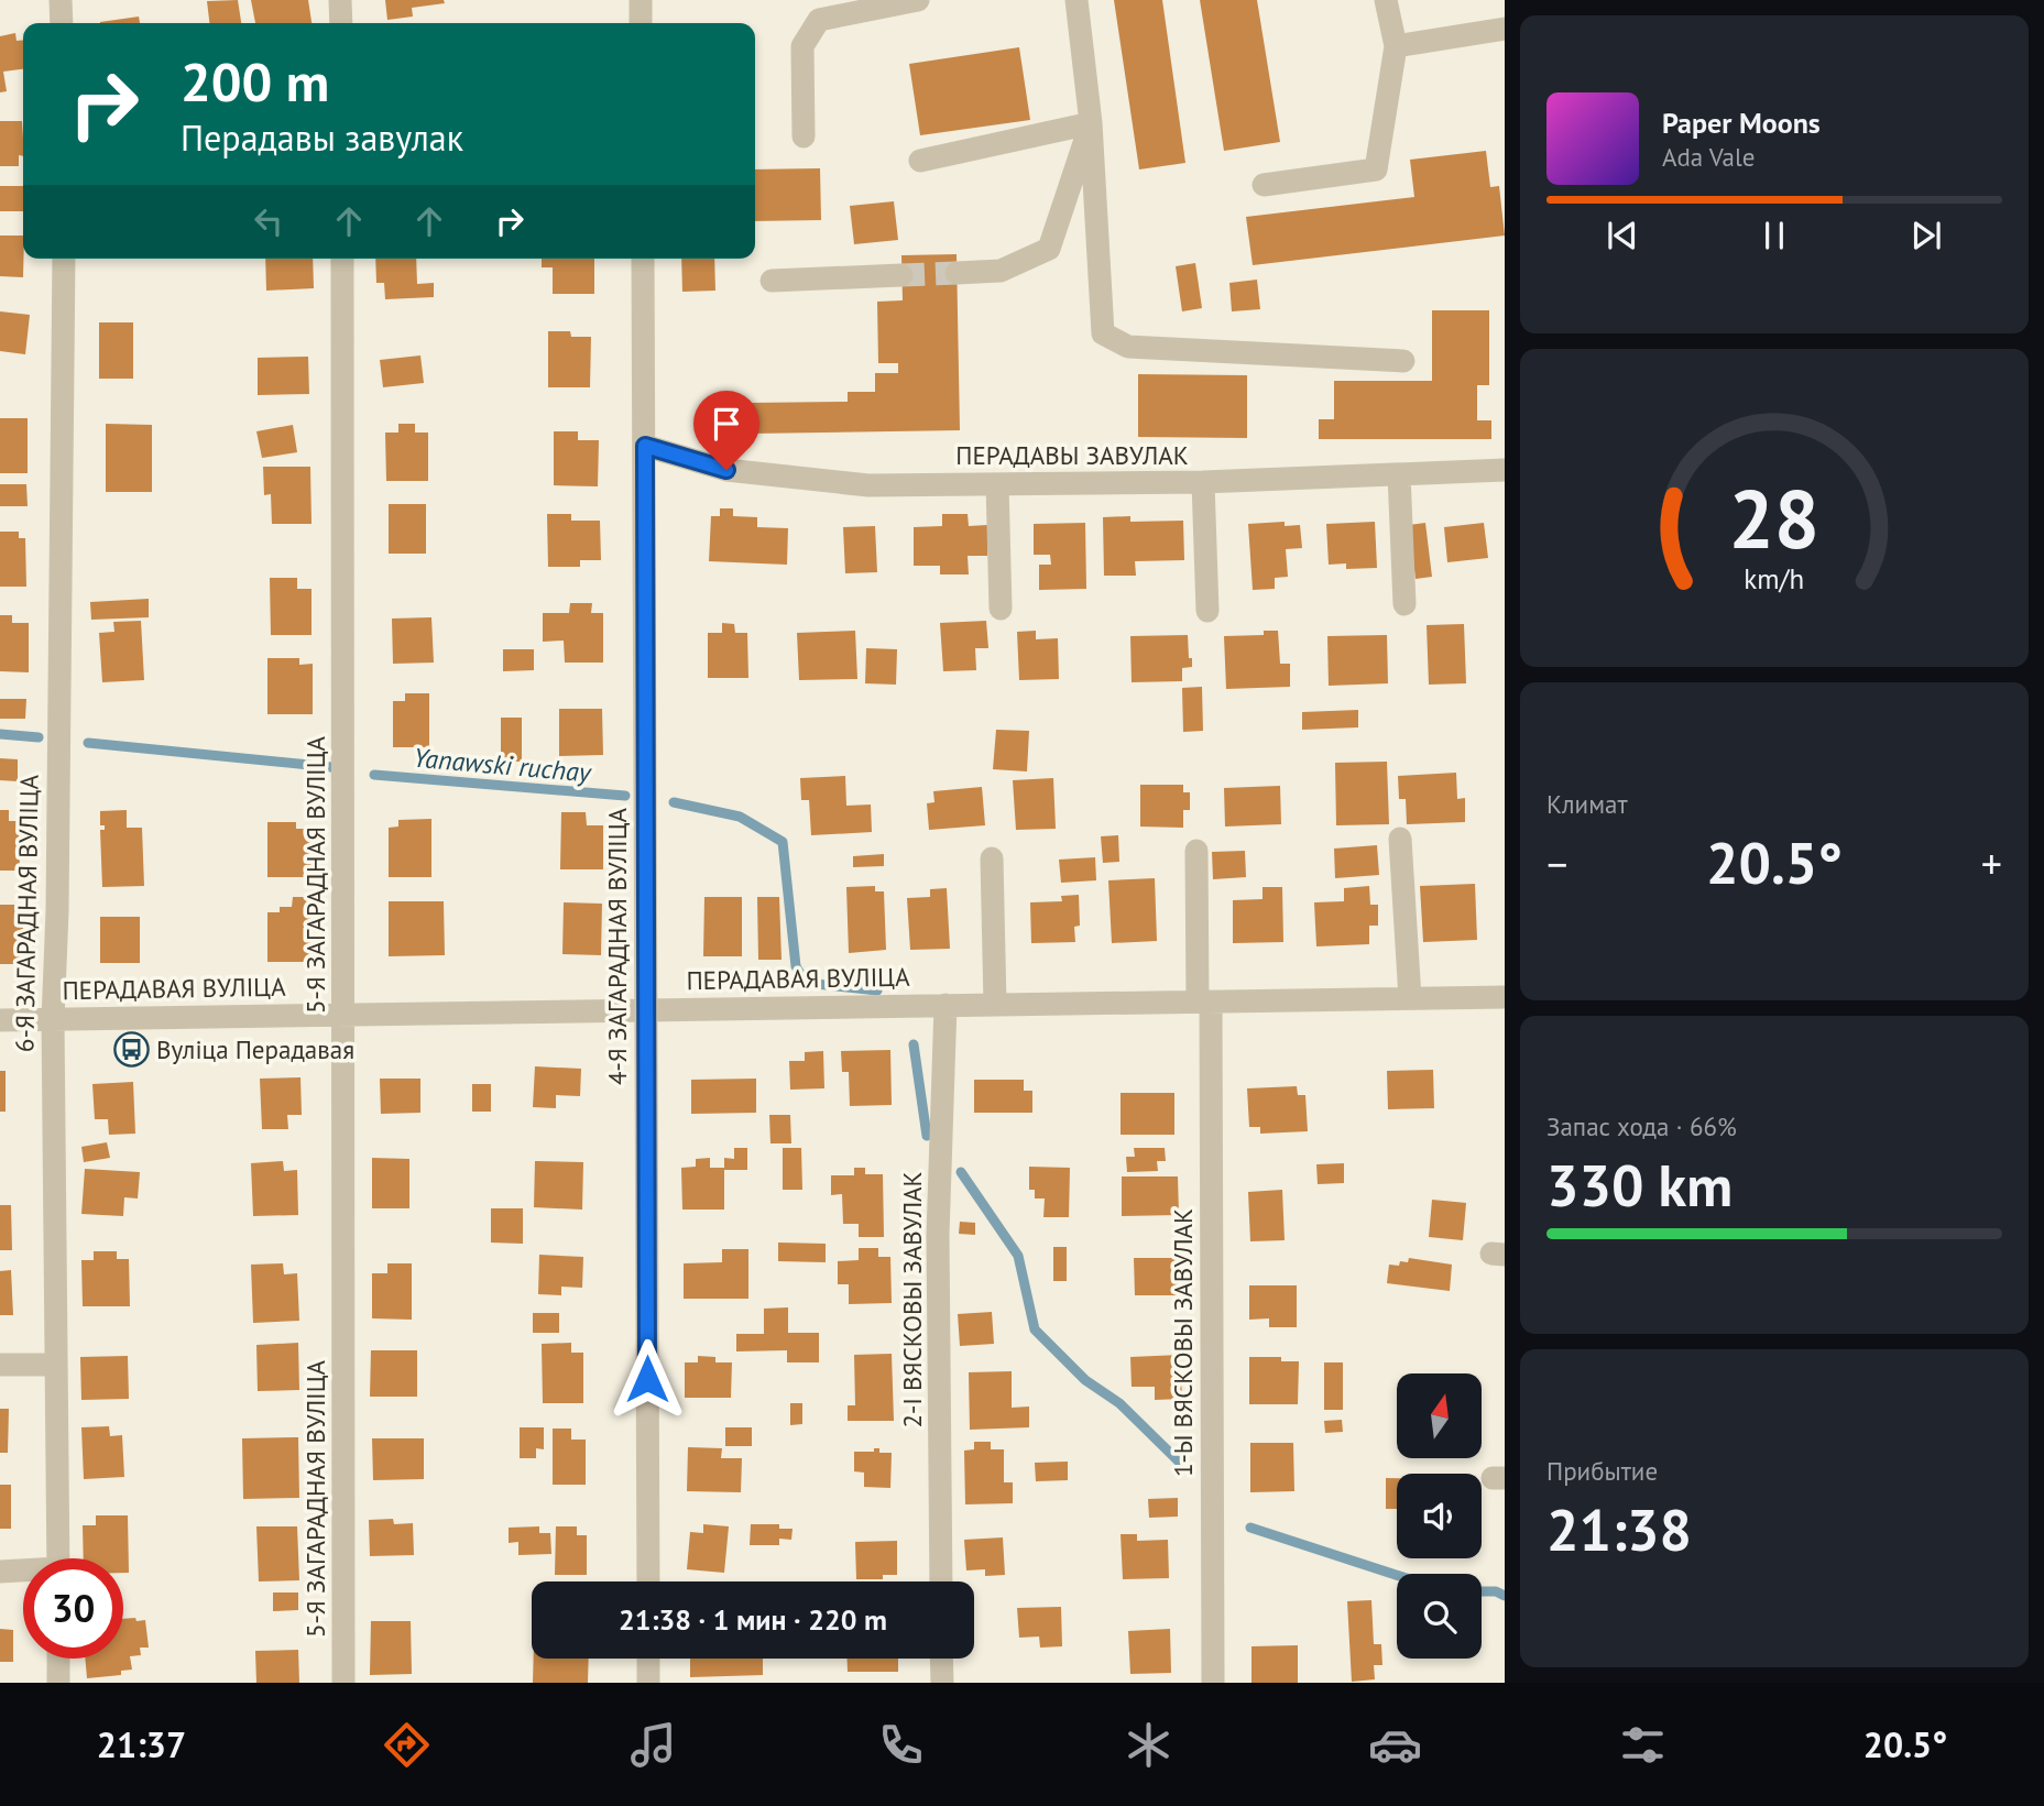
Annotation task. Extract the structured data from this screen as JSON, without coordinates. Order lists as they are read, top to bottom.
{
  "streets": {
    "street": [
      "ПЕРАДАВЫ ЗАВУЛАК",
      "5-Я ЗАГАРАДНАЯ ВУЛІЦА",
      "6-Я ЗАГАРАДНАЯ ВУЛІЦА",
      "4-Я ЗАГАРАДНАЯ ВУЛІЦА",
      "ПЕРАДАВАЯ ВУЛІЦА",
      "2-І ВЯСКОВЫ ЗАВУЛАК",
      "1-Ы ВЯСКОВЫ ЗАВУЛАК"
    ]
  },
  "crossings": [
    ["ПЕРАДАВЫ ЗАВУЛАК", "4-Я ЗАГАРАДНАЯ ВУЛІЦА"],
    ["5-Я ЗАГАРАДНАЯ ВУЛІЦА", "ПЕРАДАВАЯ ВУЛІЦА"],
    ["6-Я ЗАГАРАДНАЯ ВУЛІЦА", "ПЕРАДАВАЯ ВУЛІЦА"],
    ["4-Я ЗАГАРАДНАЯ ВУЛІЦА", "ПЕРАДАВАЯ ВУЛІЦА"],
    ["ПЕРАДАВАЯ ВУЛІЦА", "2-І ВЯСКОВЫ ЗАВУЛАК"],
    ["ПЕРАДАВАЯ ВУЛІЦА", "1-Ы ВЯСКОВЫ ЗАВУЛАК"]
  ],
  "water": ["Yanawski ruchay"],
  "places": {
    "bus stop": ["Вуліца Перадавая"]
  },
  "north": "top",
  "page": {
    "turn": ["200 m", "Перадавы завулак"],
    "song": ["Paper Moons", "Ada Vale"],
    "tile": [
      "Климат",
      ["Запас хода · 66%", "330 km"],
      ["Прибытие", "21:38"]
    ],
    "heat": ["−", "20.5°", "+"],
    "limit": "30",
    "trip": "21:38 · 1 мин · 220 m",
    "tabs": ["21:37", "20.5°"],
    "gauge": ["28", "km/h"]
  }
}
